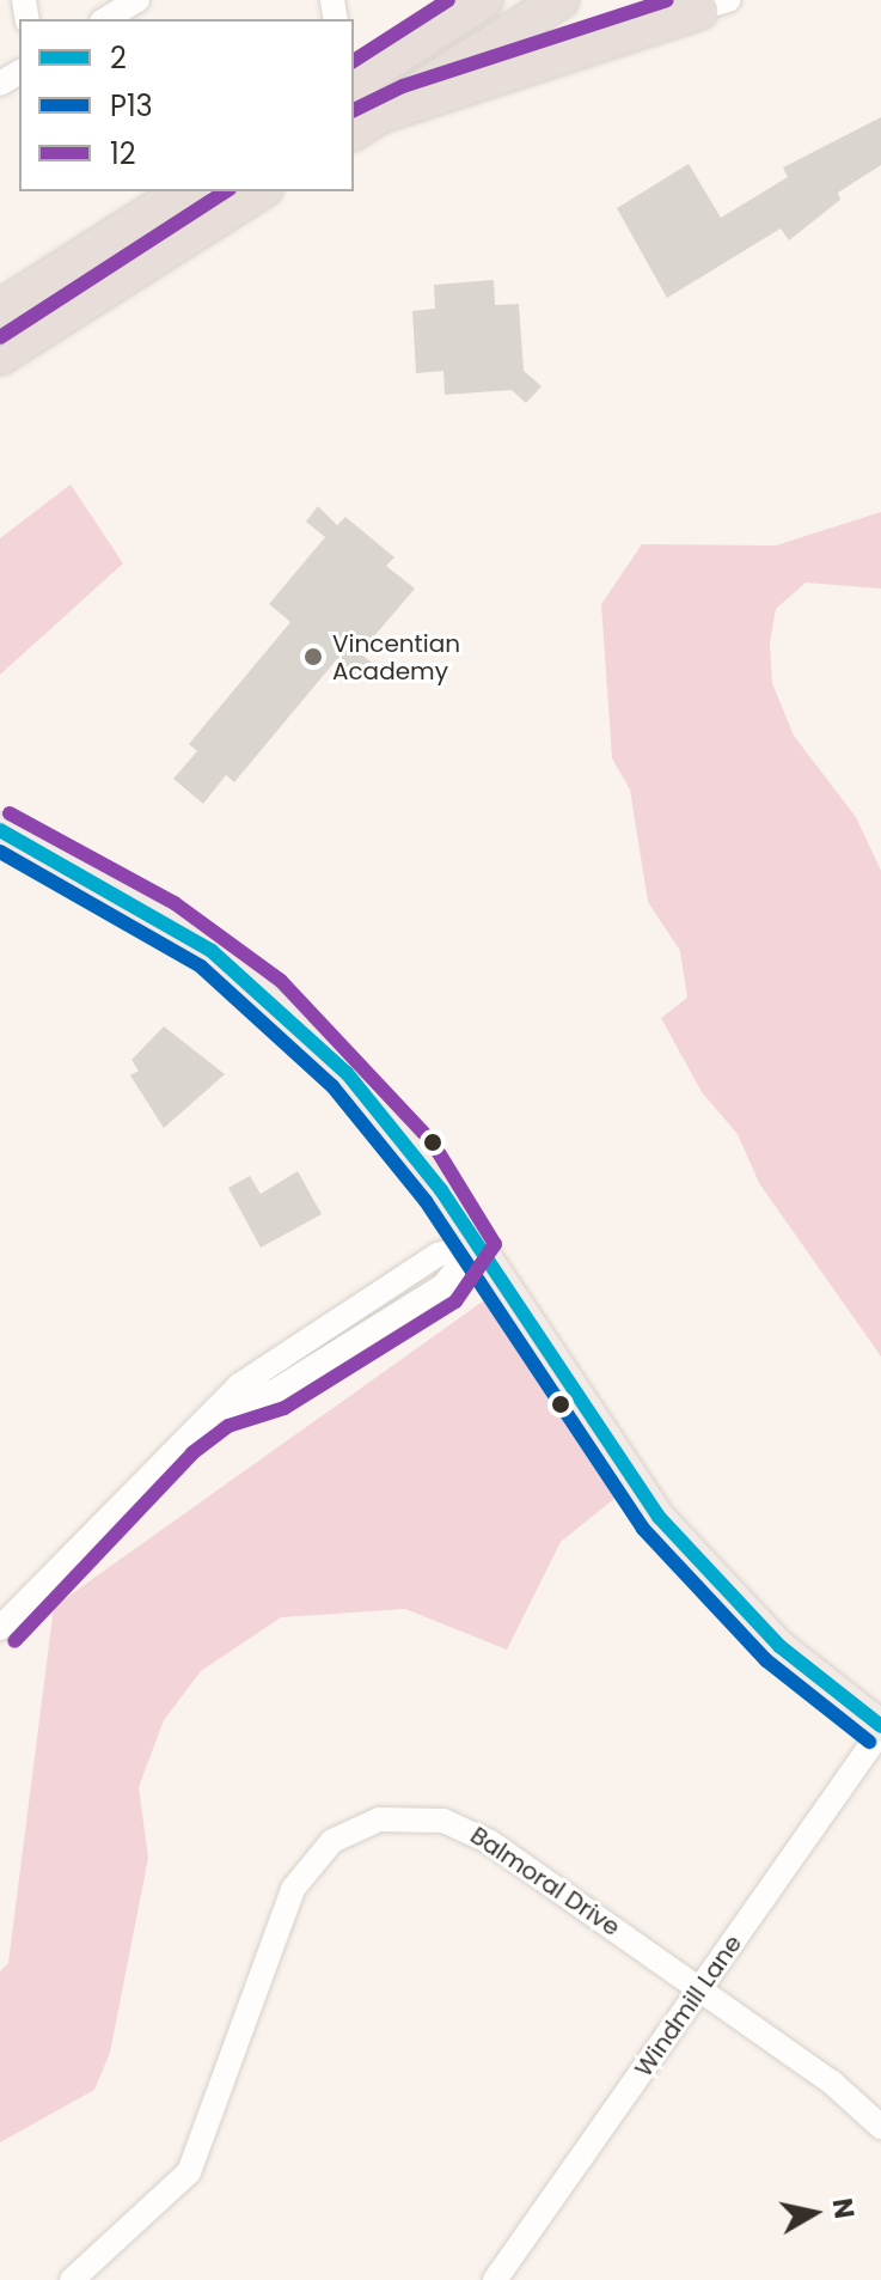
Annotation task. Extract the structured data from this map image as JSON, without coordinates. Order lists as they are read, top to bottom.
{
  "streets": {
    "street": ["Balmoral Drive", "Windmill Lane"]
  },
  "crossings": [
    ["Balmoral Drive", "Windmill Lane"]
  ],
  "places": ["Vincentian Academy"],
  "lines": ["transit line 12", "transit line 2", "transit line P13"],
  "legend": ["2", "P13", "12"],
  "north": "right"
}
